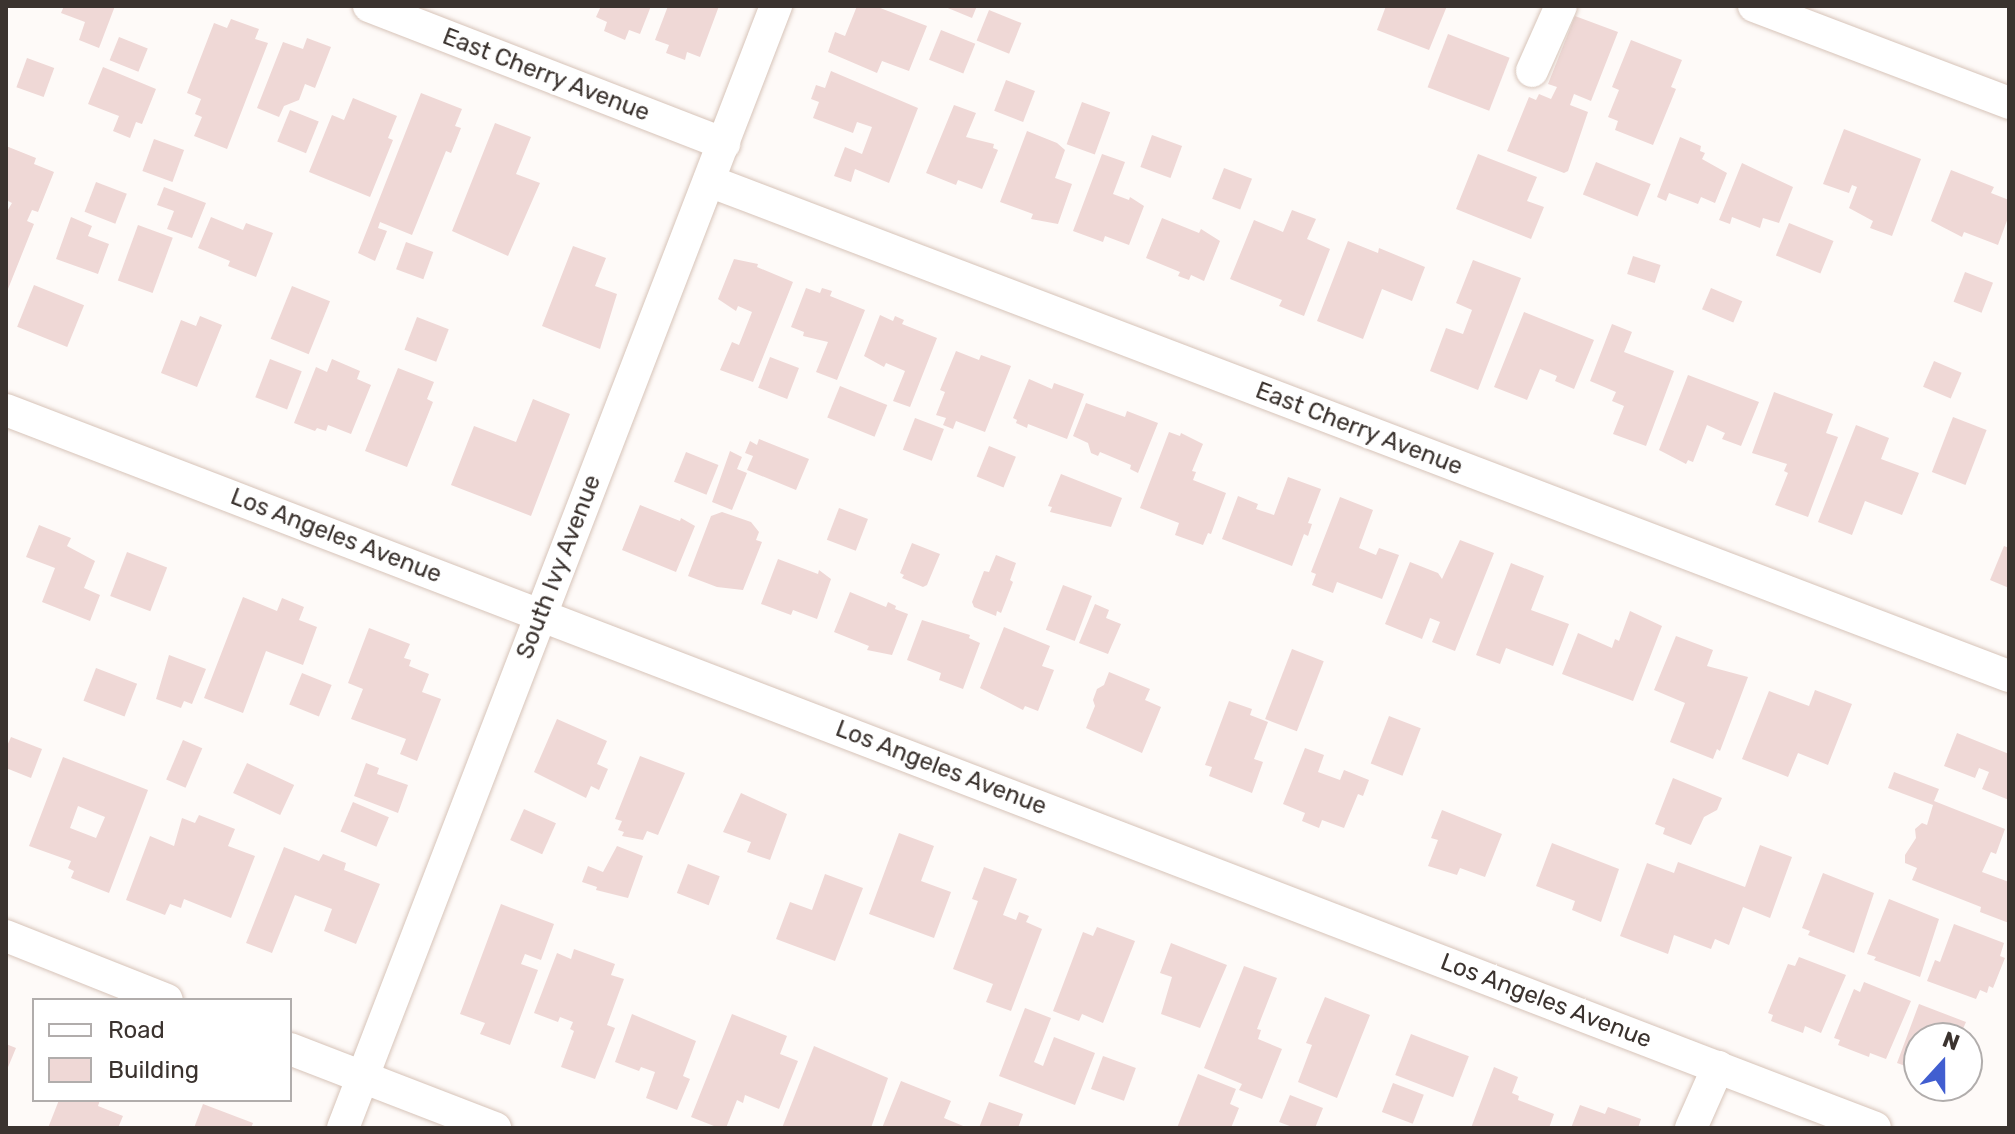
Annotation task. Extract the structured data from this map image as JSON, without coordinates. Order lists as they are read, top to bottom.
{
  "streets": {
    "street": ["East Cherry Avenue", "Los Angeles Avenue", "South Ivy Avenue"]
  },
  "crossings": [
    ["East Cherry Avenue", "South Ivy Avenue"],
    ["Los Angeles Avenue", "South Ivy Avenue"]
  ],
  "legend": ["Road", "Building"],
  "north": "top"
}
